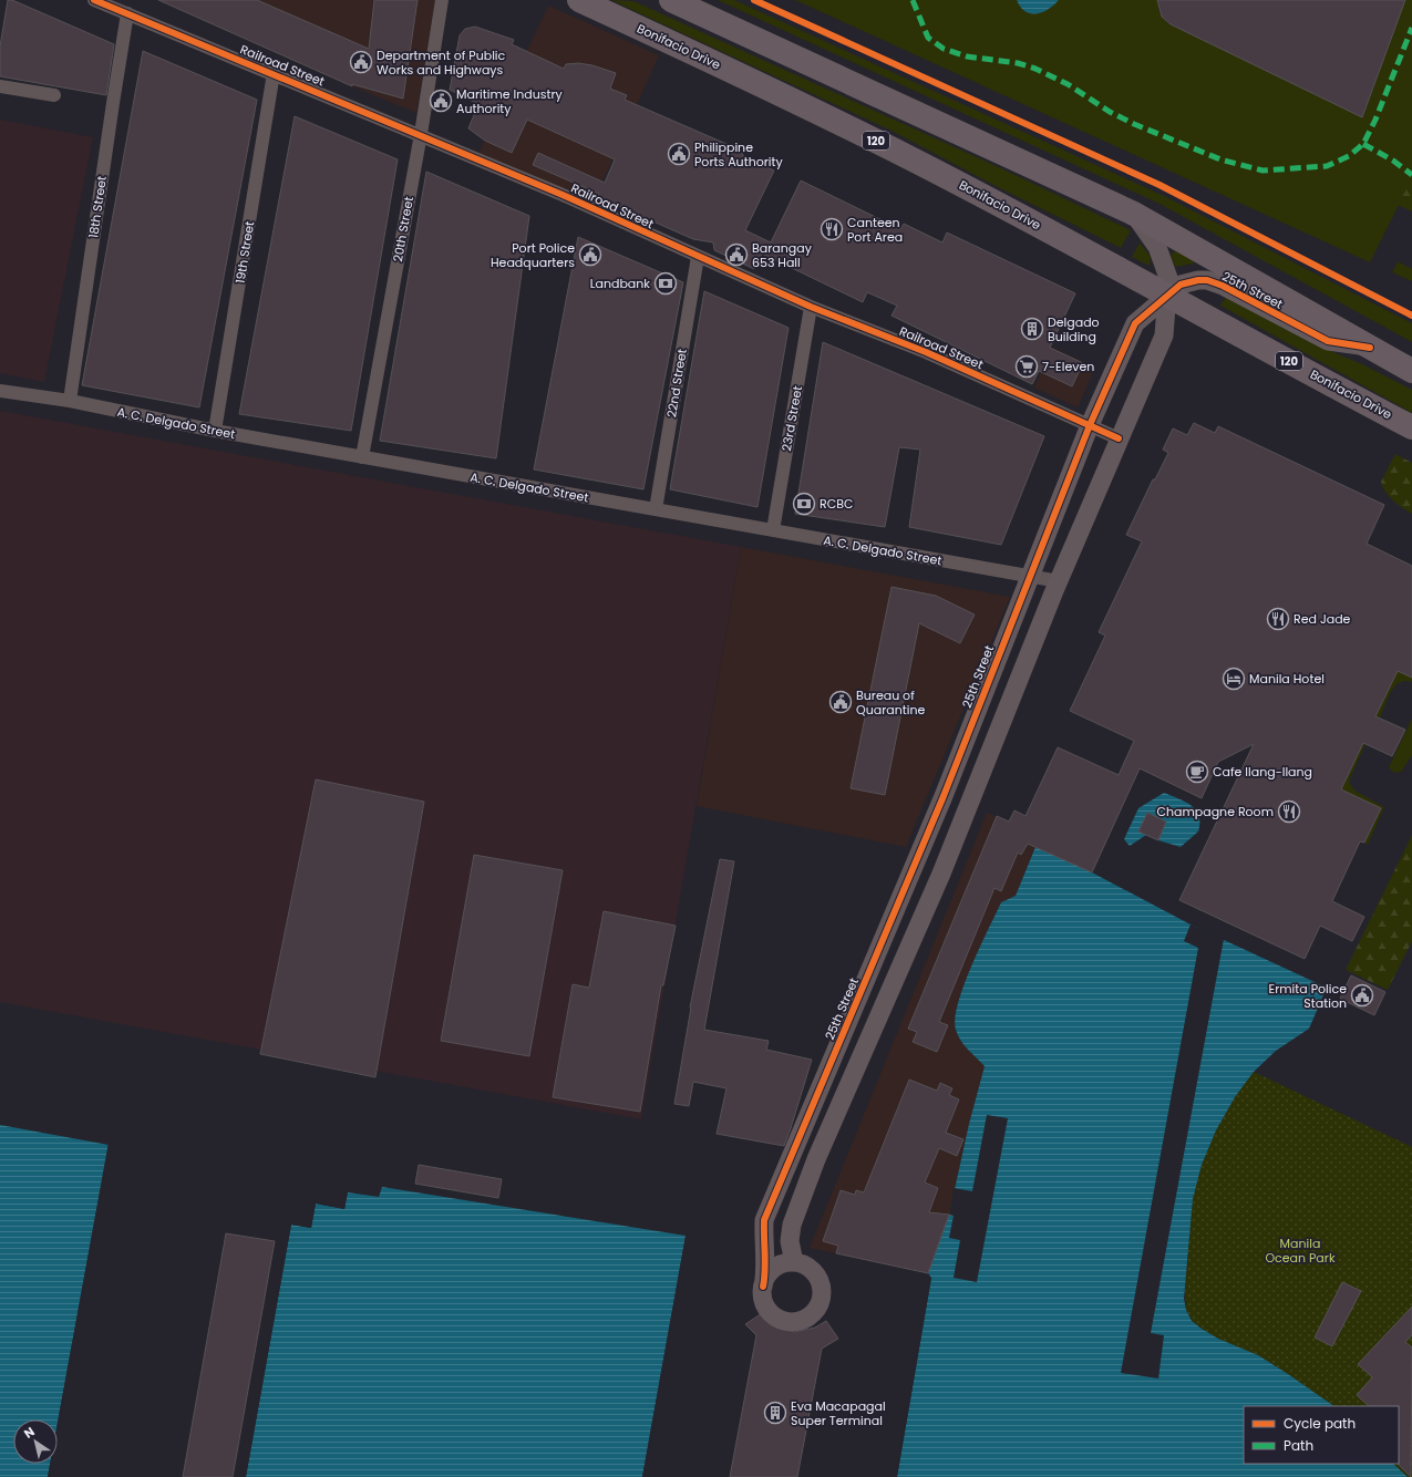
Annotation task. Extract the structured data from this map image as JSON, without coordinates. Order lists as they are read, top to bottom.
{
  "streets": {
    "highway": ["Bonifacio Drive", "120"],
    "street": [
      "Railroad Street",
      "18th Street",
      "20th Street",
      "19th Street",
      "25th Street",
      "22nd Street",
      "23rd Street",
      "A. C. Delgado Street"
    ]
  },
  "crossings": [
    ["Bonifacio Drive", "25th Street"],
    ["Railroad Street", "18th Street"],
    ["Railroad Street", "20th Street"],
    ["Railroad Street", "19th Street"],
    ["Railroad Street", "25th Street"],
    ["Railroad Street", "22nd Street"],
    ["Railroad Street", "23rd Street"],
    ["18th Street", "A. C. Delgado Street"],
    ["20th Street", "A. C. Delgado Street"],
    ["19th Street", "A. C. Delgado Street"],
    ["25th Street", "A. C. Delgado Street"],
    ["22nd Street", "A. C. Delgado Street"],
    ["23rd Street", "A. C. Delgado Street"]
  ],
  "parks": ["Manila Ocean Park"],
  "places": {
    "public building": [
      "Department of Public Works and Highways",
      "Maritime Industry Authority",
      "Philippine Ports Authority",
      "Port Police Headquarters",
      "Barangay 653 Hall",
      "Bureau of Quarantine",
      "Ermita Police Station"
    ],
    "restaurant": ["Canteen Port Area", "Red Jade", "Champagne Room"],
    "bank": ["Landbank", "RCBC"],
    "building": ["Delgado Building", "Eva Macapagal Super Terminal"],
    "supermarket": ["7-Eleven"],
    "hotel": ["Manila Hotel"],
    "cafe": ["Cafe Ilang-Ilang"]
  },
  "legend": ["Cycle path", "Path"],
  "north": "top left"
}
